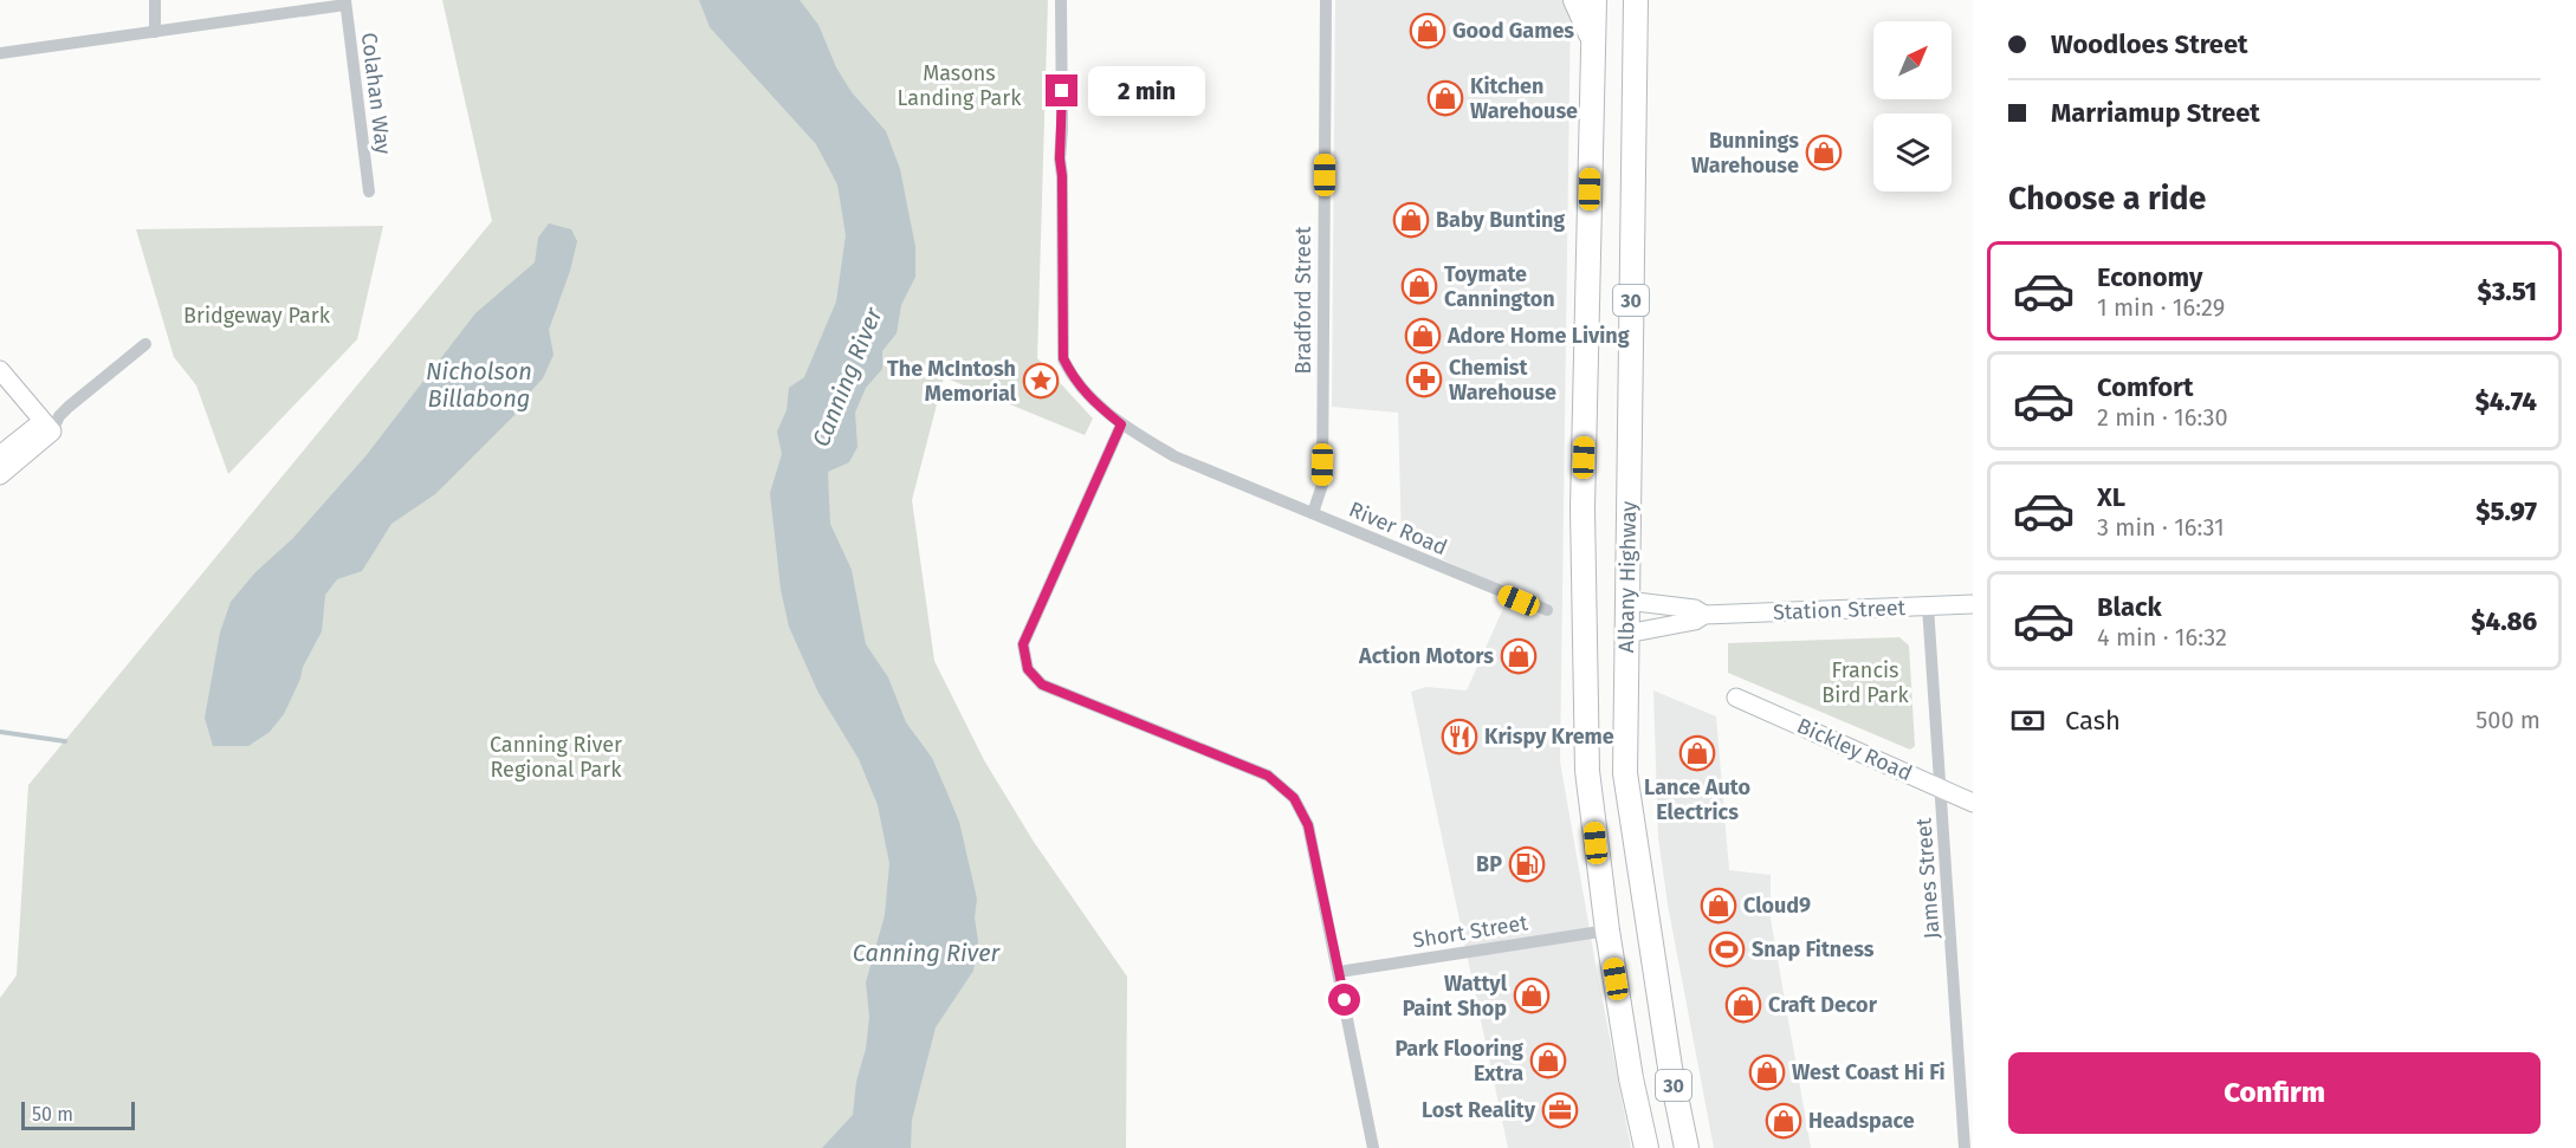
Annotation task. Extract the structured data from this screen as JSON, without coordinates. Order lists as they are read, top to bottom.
{
  "streets": {
    "highway": ["30", "Albany Highway"],
    "street": [
      "Colahan Way",
      "Bradford Street",
      "River Road",
      "Station Street",
      "Bickley Road",
      "James Street",
      "Short Street"
    ]
  },
  "crossings": [
    ["Bradford Street", "River Road"],
    ["Albany Highway", "Station Street"],
    ["Albany Highway", "Short Street"],
    ["Station Street", "James Street"],
    ["Bickley Road", "James Street"]
  ],
  "water": ["Nicholson Billabong", "Canning River"],
  "parks": [
    "Masons Landing Park",
    "Bridgeway Park",
    "Francis Bird Park",
    "Canning River Regional Park"
  ],
  "places": {
    "shop": [
      "Good Games",
      "Kitchen Warehouse",
      "Bunnings Warehouse",
      "Baby Bunting",
      "Toymate Cannington",
      "Adore Home Living",
      "Action Motors",
      "Lance Auto Electrics",
      "Cloud9",
      "Wattyl Paint Shop",
      "Craft Decor",
      "Park Flooring Extra",
      "West Coast Hi Fi",
      "Headspace"
    ],
    "pharmacy": ["Chemist Warehouse"],
    "place": ["The McIntosh Memorial"],
    "restaurant": ["Krispy Kreme"],
    "fuel station": ["BP"],
    "sports": ["Snap Fitness"],
    "office": ["Lost Reality"]
  },
  "scale_bar": "50 m",
  "north": "top right",
  "page": {
    "banner": ["Woodloes Street", "Marriamup Street"],
    "bubble": "2 min",
    "heading": "Choose a ride",
    "list": [
      {
        "name": "Economy",
        "note": "1 min · 16:29",
        "value": "$3.51"
      },
      {
        "name": "Comfort",
        "note": "2 min · 16:30",
        "value": "$4.74"
      },
      {
        "name": "XL",
        "note": "3 min · 16:31",
        "value": "$5.97"
      },
      {
        "name": "Black",
        "note": "4 min · 16:32",
        "value": "$4.86"
      }
    ],
    "pay": ["Cash", "500 m"],
    "buttons": "Confirm",
    "scale": "50 m"
  }
}
